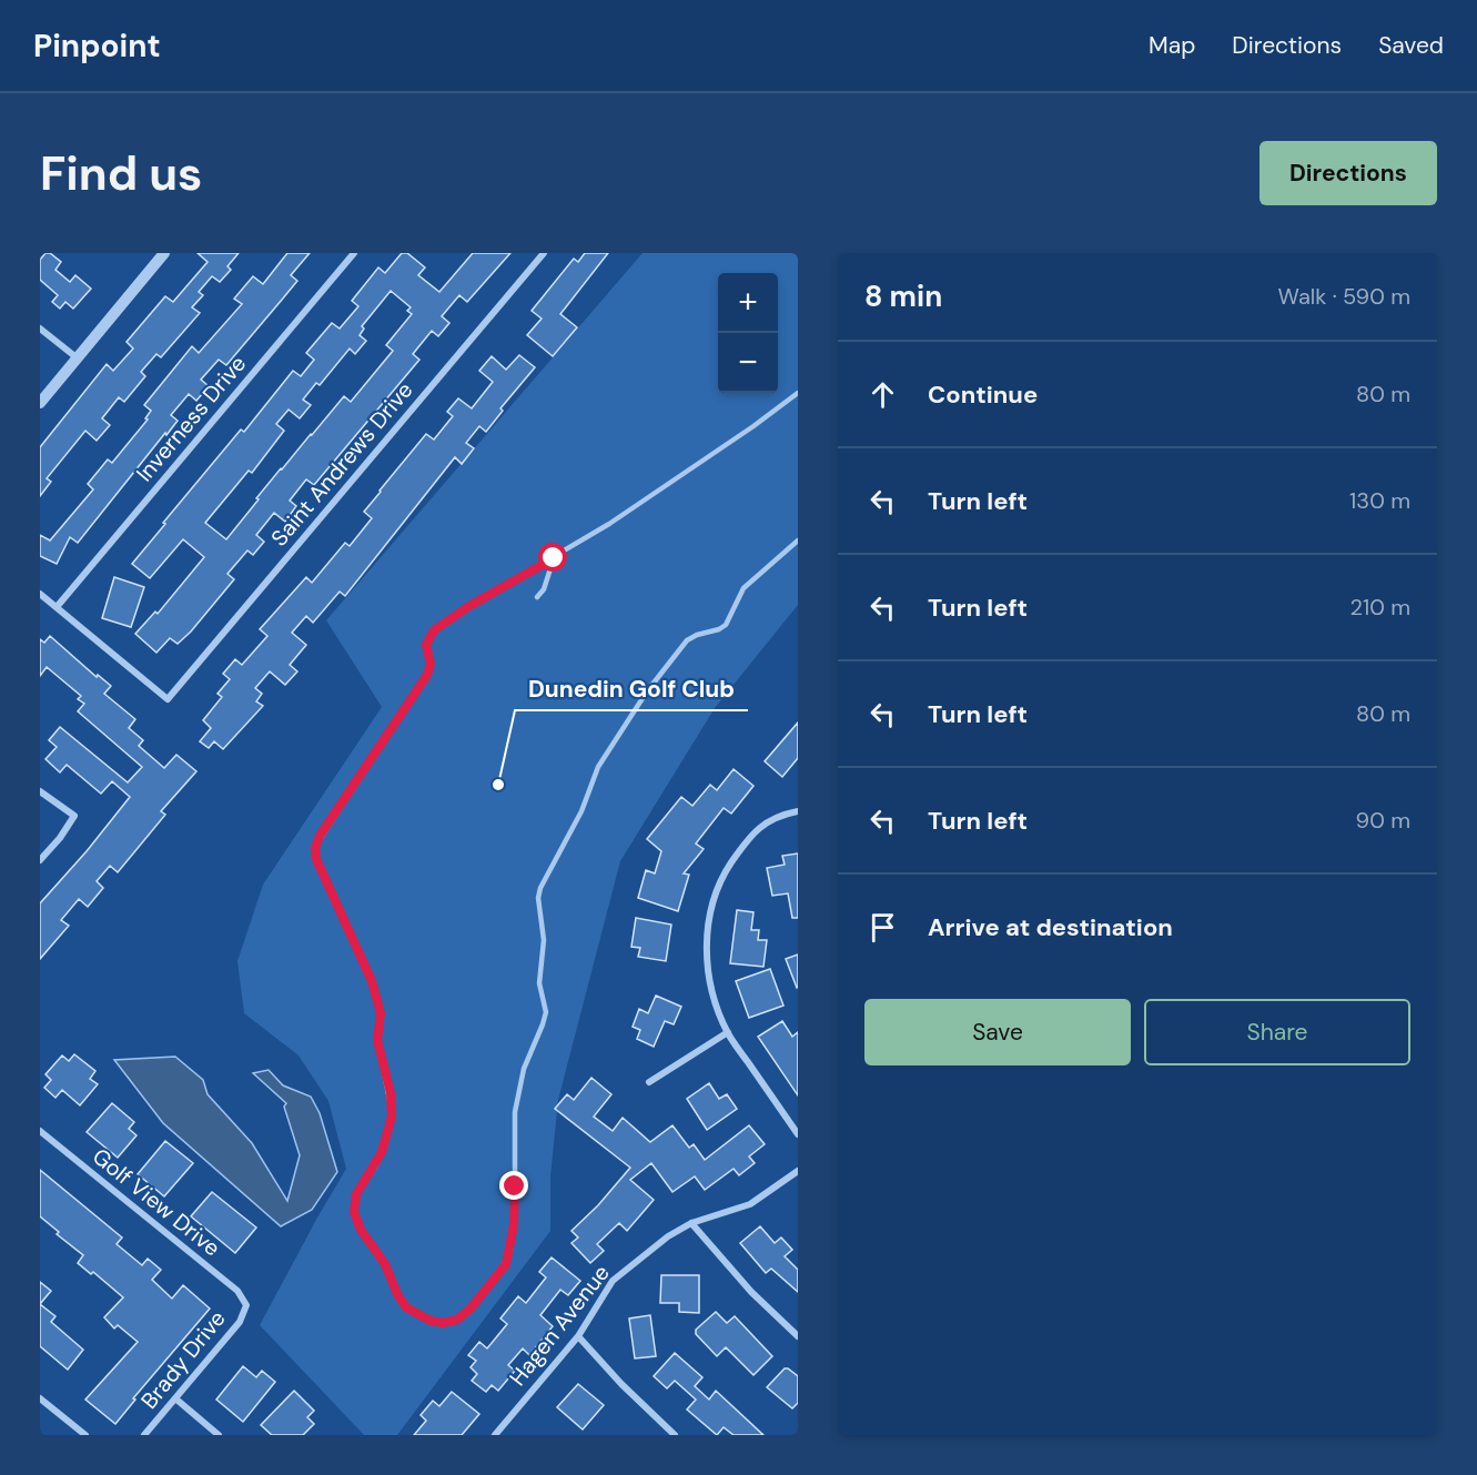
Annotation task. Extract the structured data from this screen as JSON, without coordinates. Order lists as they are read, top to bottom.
{
  "streets": {
    "street": [
      "Inverness Drive",
      "Saint Andrews Drive",
      "Golf View Drive",
      "Hagen Avenue",
      "Brady Drive"
    ]
  },
  "crossings": [
    ["Inverness Drive", "Saint Andrews Drive"],
    ["Golf View Drive", "Brady Drive"]
  ],
  "places": ["Dunedin Golf Club"],
  "page": {
    "header": "Pinpoint",
    "nav": ["Map", "Directions", "Saved"],
    "buttons": [
      "Directions",
      ["Save", "Share"]
    ],
    "title": "Find us",
    "heading": ["8 min", "Walk · 590 m"],
    "map_buttons": ["+", "−"],
    "list": [
      ["Continue", "80 m"],
      ["Turn left", "130 m"],
      ["Turn left", "210 m"],
      ["Turn left", "80 m"],
      ["Turn left", "90 m"],
      "Arrive at destination"
    ]
  }
}
